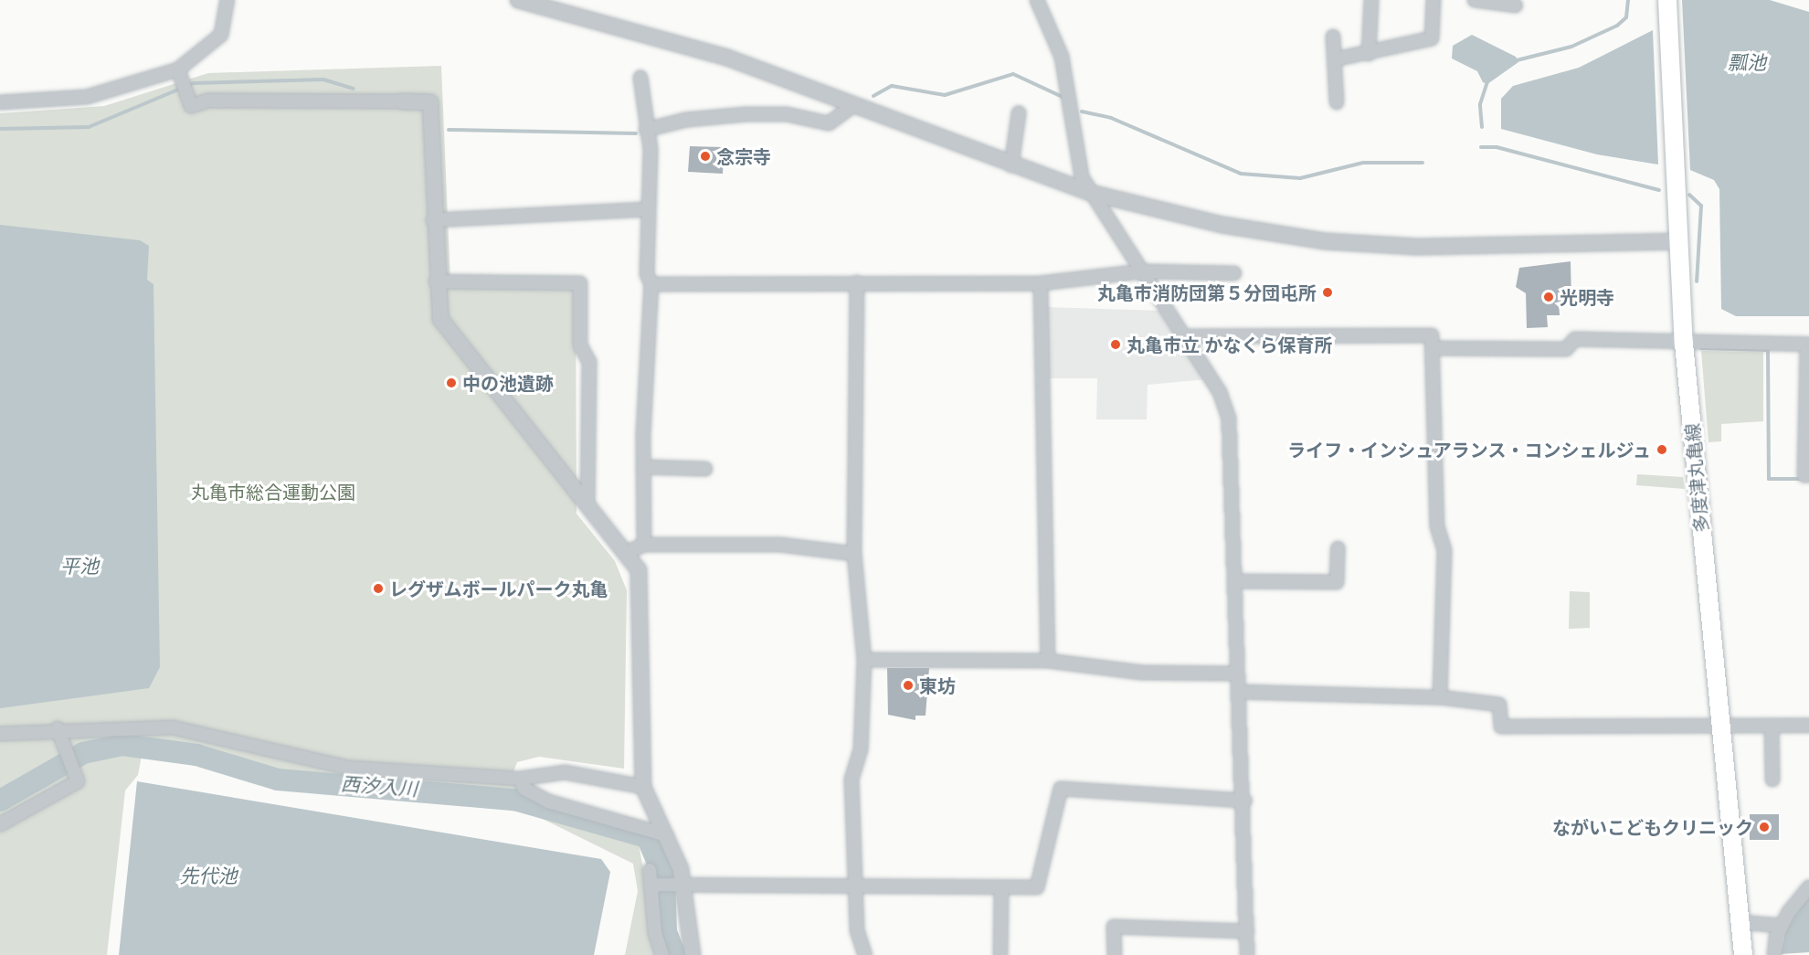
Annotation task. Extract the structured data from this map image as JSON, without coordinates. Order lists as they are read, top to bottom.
{
  "streets": {
    "main road": ["多度津丸亀線"]
  },
  "water": [
    "瓢池",
    "平池",
    "西汐入川",
    "先代池"
  ],
  "parks": ["丸亀市総合運動公園"],
  "places": [
    "念宗寺",
    "丸亀市消防団第５分団屯所",
    "光明寺",
    "丸亀市立 かなくら保育所",
    "中の池遺跡",
    "ライフ・インシュアランス・コンシェルジュ",
    "レグザムボールパーク丸亀",
    "東坊",
    "ながいこどもクリニック"
  ]
}
